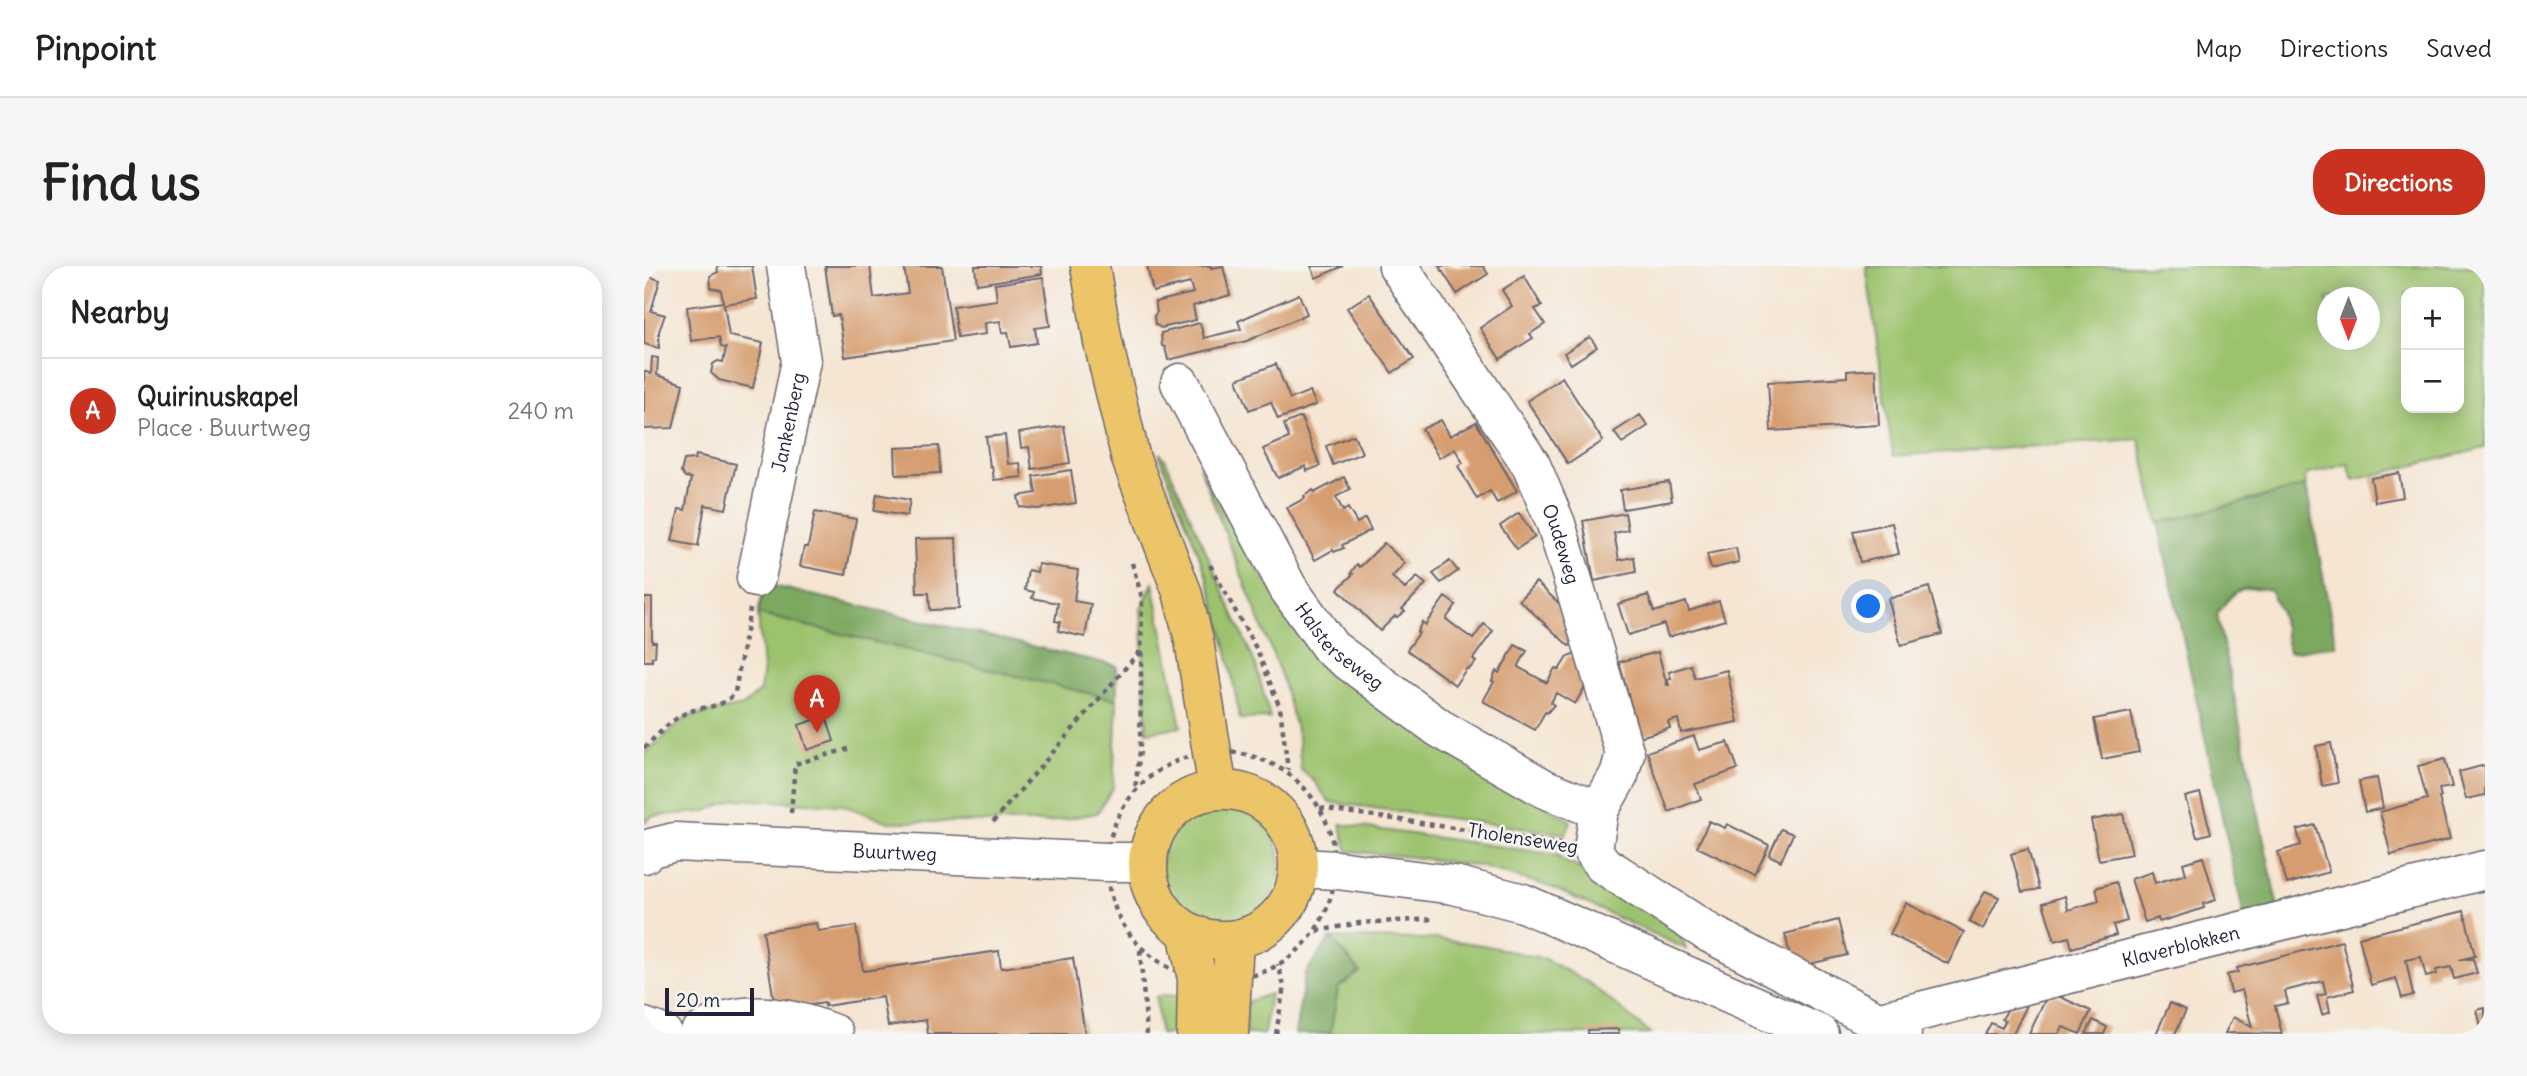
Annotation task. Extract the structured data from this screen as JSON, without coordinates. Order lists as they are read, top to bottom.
{
  "streets": {
    "street": [
      "Jankenberg",
      "Oudeweg",
      "Halsterseweg",
      "Tholenseweg",
      "Buurtweg",
      "Klaverblokken"
    ]
  },
  "crossings": [
    ["Oudeweg", "Halsterseweg"],
    ["Oudeweg", "Tholenseweg"],
    ["Tholenseweg", "Klaverblokken"]
  ],
  "scale_bar": "20 m",
  "north": "bottom",
  "page": {
    "header": "Pinpoint",
    "nav": ["Map", "Directions", "Saved"],
    "buttons": "Directions",
    "title": "Find us",
    "heading": "Nearby",
    "map_buttons": ["+", "−"],
    "list": [
      {
        "mark": "A",
        "name": "Quirinuskapel",
        "note": "Place · Buurtweg",
        "value": "240 m"
      }
    ],
    "pins": "A",
    "scale": "20 m"
  }
}
